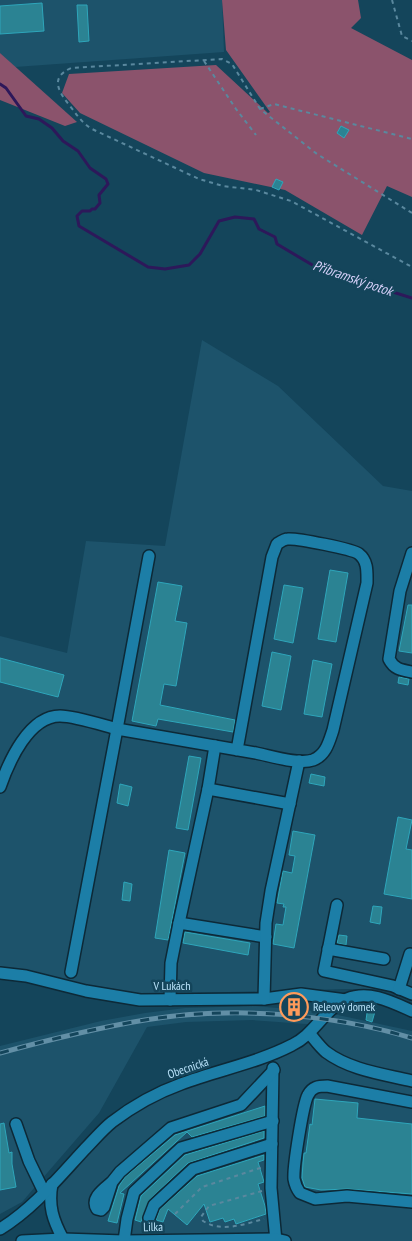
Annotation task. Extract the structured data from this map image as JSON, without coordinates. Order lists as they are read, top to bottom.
{
  "streets": {
    "street": ["V Lukách", "Obecnická", "Lilka"]
  },
  "crossings": [
    ["V Lukách", "Obecnická"]
  ],
  "water": ["Příbramský potok"],
  "places": {
    "building": ["Releový domek"]
  }
}
